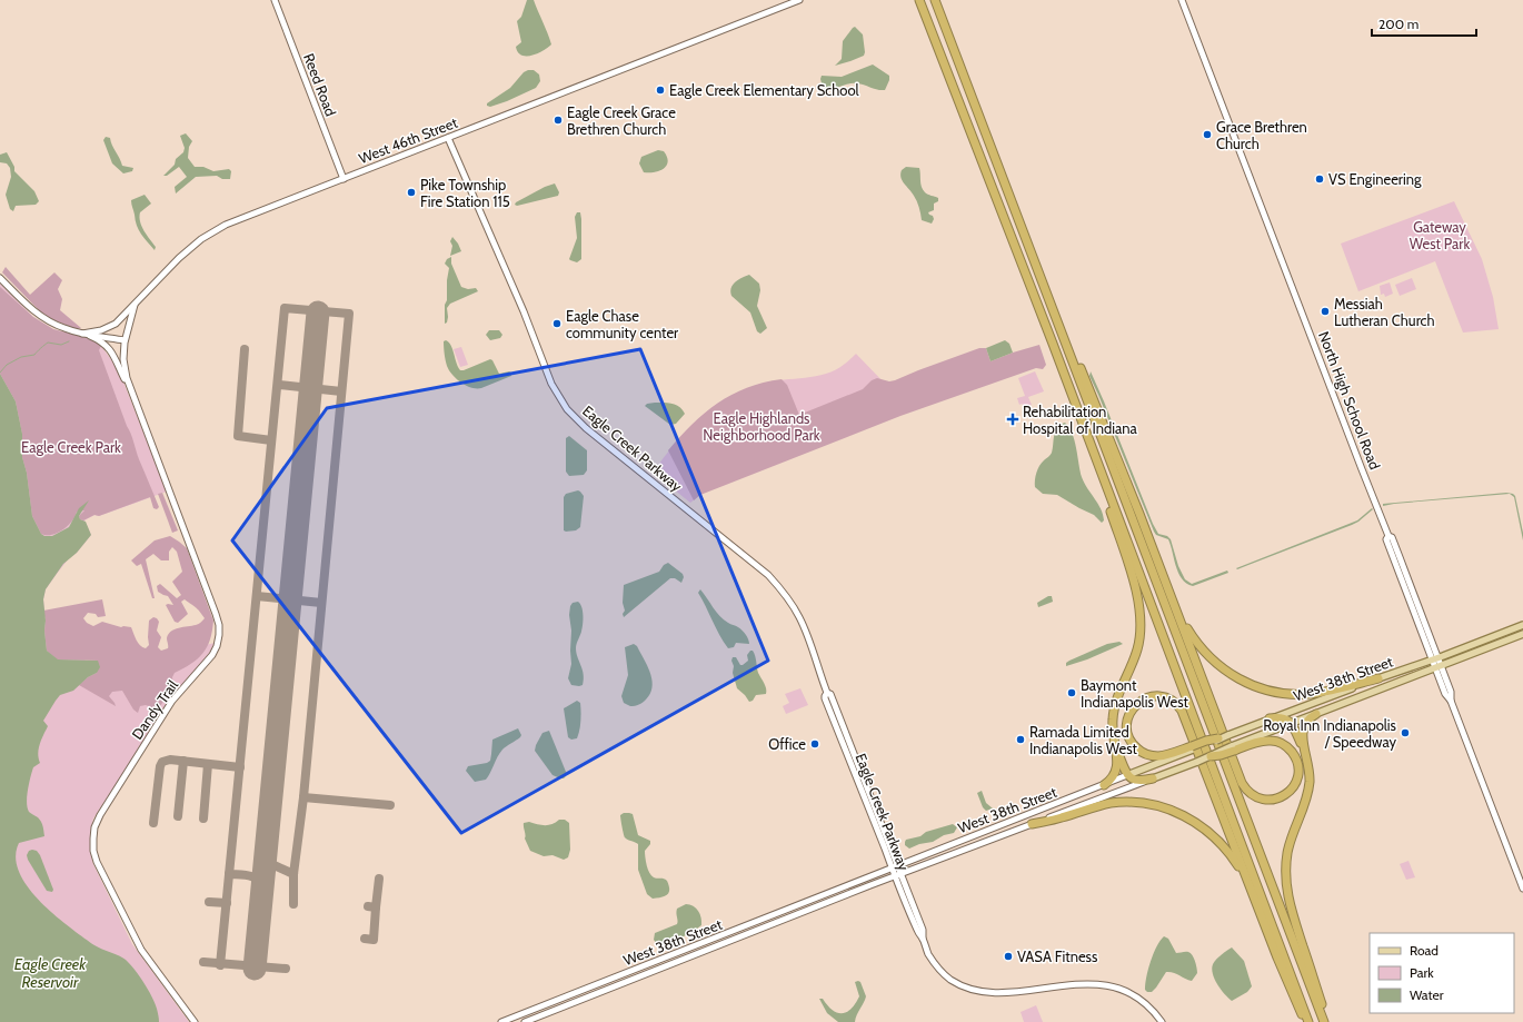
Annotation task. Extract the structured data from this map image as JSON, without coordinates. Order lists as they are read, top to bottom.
{
  "streets": {
    "main road": ["West 38th Street"],
    "street": [
      "Reed Road",
      "West 46th Street",
      "North High School Road",
      "Eagle Creek Parkway",
      "Dandy Trail"
    ]
  },
  "crossings": [
    ["Reed Road", "West 46th Street"],
    ["West 46th Street", "Eagle Creek Parkway"],
    ["West 46th Street", "Dandy Trail"],
    ["North High School Road", "West 38th Street"],
    ["Eagle Creek Parkway", "West 38th Street"]
  ],
  "water": ["Eagle Creek Reservoir"],
  "parks": ["Gateway West Park", "Eagle Highlands Neighborhood Park", "Eagle Creek Park"],
  "places": {
    "other": [
      "Eagle Creek Elementary School",
      "Eagle Creek Grace Brethren Church",
      "Grace Brethren Church",
      "VS Engineering",
      "Pike Township Fire Station 115",
      "Messiah Lutheran Church",
      "Eagle Chase community center",
      "Baymont Indianapolis West",
      "Royal Inn Indianapolis / Speedway",
      "Ramada Limited Indianapolis West",
      "Office",
      "VASA Fitness"
    ],
    "health": ["Rehabilitation Hospital of Indiana"]
  },
  "legend": ["Road", "Park", "Water"],
  "scale_bar": "200 m"
}
